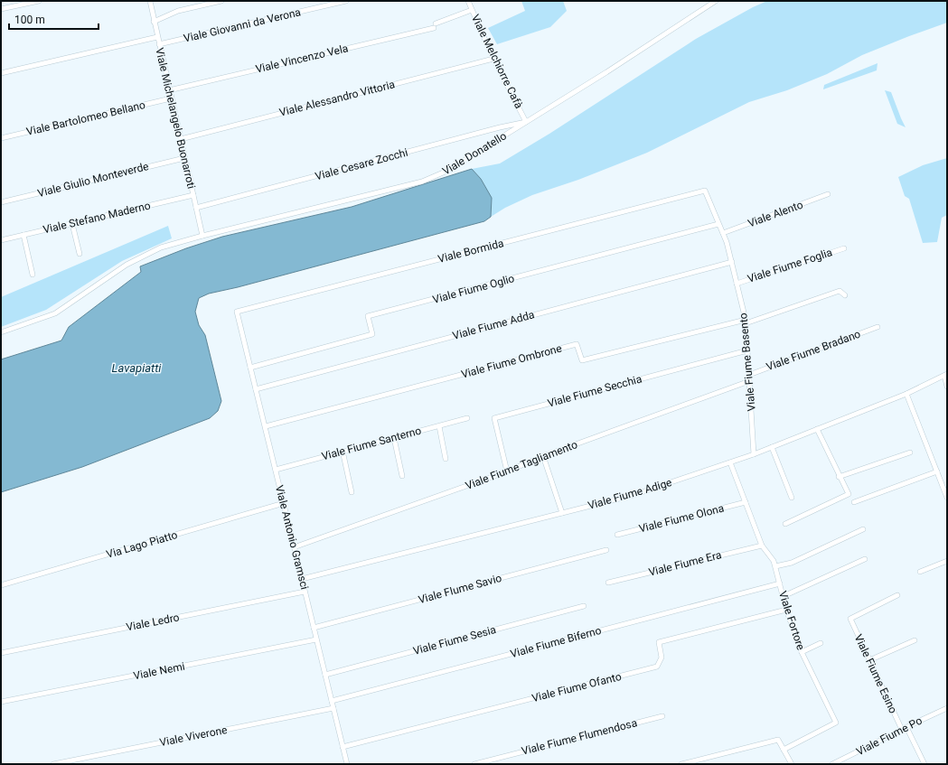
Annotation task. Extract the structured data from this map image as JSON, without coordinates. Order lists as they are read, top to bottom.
{
  "streets": {
    "street": [
      "Viale Giovanni da Verona",
      "Viale Vincenzo Vela",
      "Viale Melchiorre Cafà",
      "Viale Alessandro Vittoria",
      "Viale Bartolomeo Bellano",
      "Viale Michelangelo Buonarroti",
      "Viale Donatello",
      "Viale Cesare Zocchi",
      "Viale Giulio Monteverde",
      "Viale Alento",
      "Viale Stefano Maderno",
      "Viale Bormida",
      "Viale Fiume Foglia",
      "Viale Fiume Oglio",
      "Viale Fiume Adda",
      "Viale Fiume Bradano",
      "Viale Fiume Ombrone",
      "Viale Fiume Basento",
      "Viale Fiume Secchia",
      "Viale Fiume Santerno",
      "Viale Fiume Tagliamento",
      "Viale Fiume Adige",
      "Viale Fiume Olona",
      "Viale Antonio Gramsci",
      "Via Lago Piatto",
      "Viale Fiume Era",
      "Viale FIume Savio",
      "Viale Fortore",
      "Viale Ledro",
      "Viale Fiume Sesia",
      "Viale Fiume Biferno",
      "Viale Nemi",
      "Viale Fiume Esino",
      "Viale Fiume Ofanto",
      "Viale Viverone",
      "Viale Fiume Po",
      "Viale Fiume Flumendosa"
    ]
  },
  "crossings": [
    ["Viale Giovanni da Verona", "Viale Michelangelo Buonarroti"],
    ["Viale Vincenzo Vela", "Viale Melchiorre Cafà"],
    ["Viale Vincenzo Vela", "Viale Michelangelo Buonarroti"],
    ["Viale Melchiorre Cafà", "Viale Alessandro Vittoria"],
    ["Viale Melchiorre Cafà", "Viale Donatello"],
    ["Viale Melchiorre Cafà", "Viale Cesare Zocchi"],
    ["Viale Alessandro Vittoria", "Viale Michelangelo Buonarroti"],
    ["Viale Bartolomeo Bellano", "Viale Michelangelo Buonarroti"],
    ["Viale Michelangelo Buonarroti", "Viale Donatello"],
    ["Viale Michelangelo Buonarroti", "Viale Cesare Zocchi"],
    ["Viale Michelangelo Buonarroti", "Viale Giulio Monteverde"],
    ["Viale Michelangelo Buonarroti", "Viale Stefano Maderno"],
    ["Viale Donatello", "Viale Cesare Zocchi"],
    ["Viale Alento", "Viale Fiume Basento"],
    ["Viale Bormida", "Viale Fiume Basento"],
    ["Viale Bormida", "Viale Antonio Gramsci"],
    ["Viale Fiume Foglia", "Viale Fiume Basento"],
    ["Viale Fiume Oglio", "Viale Fiume Basento"],
    ["Viale Fiume Oglio", "Viale Antonio Gramsci"],
    ["Viale Fiume Adda", "Viale Fiume Basento"],
    ["Viale Fiume Adda", "Viale Antonio Gramsci"],
    ["Viale Fiume Bradano", "Viale Fiume Basento"],
    ["Viale Fiume Ombrone", "Viale Fiume Basento"],
    ["Viale Fiume Ombrone", "Viale Antonio Gramsci"],
    ["Viale Fiume Basento", "Viale Fiume Secchia"],
    ["Viale Fiume Basento", "Viale Fiume Tagliamento"],
    ["Viale Fiume Basento", "Viale Fiume Adige"],
    ["Viale Fiume Secchia", "Viale Fiume Tagliamento"],
    ["Viale Fiume Santerno", "Viale Antonio Gramsci"],
    ["Viale Fiume Tagliamento", "Viale Antonio Gramsci"],
    ["Viale Fiume Adige", "Viale Antonio Gramsci"],
    ["Viale Fiume Adige", "Viale Fortore"],
    ["Viale Fiume Olona", "Viale Fortore"],
    ["Viale Antonio Gramsci", "Via Lago Piatto"],
    ["Viale Antonio Gramsci", "Viale FIume Savio"],
    ["Viale Antonio Gramsci", "Viale Ledro"],
    ["Viale Antonio Gramsci", "Viale Fiume Sesia"],
    ["Viale Antonio Gramsci", "Viale Fiume Biferno"],
    ["Viale Antonio Gramsci", "Viale Nemi"],
    ["Viale Antonio Gramsci", "Viale Fiume Ofanto"],
    ["Viale Antonio Gramsci", "Viale Viverone"],
    ["Viale Fiume Era", "Viale Fortore"],
    ["Viale Fortore", "Viale Fiume Biferno"],
    ["Viale Fortore", "Viale Fiume Ofanto"],
    ["Viale Fiume Esino", "Viale Fiume Po"]
  ],
  "water": ["Lavapiatti"],
  "scale_bar": "100 m"
}
